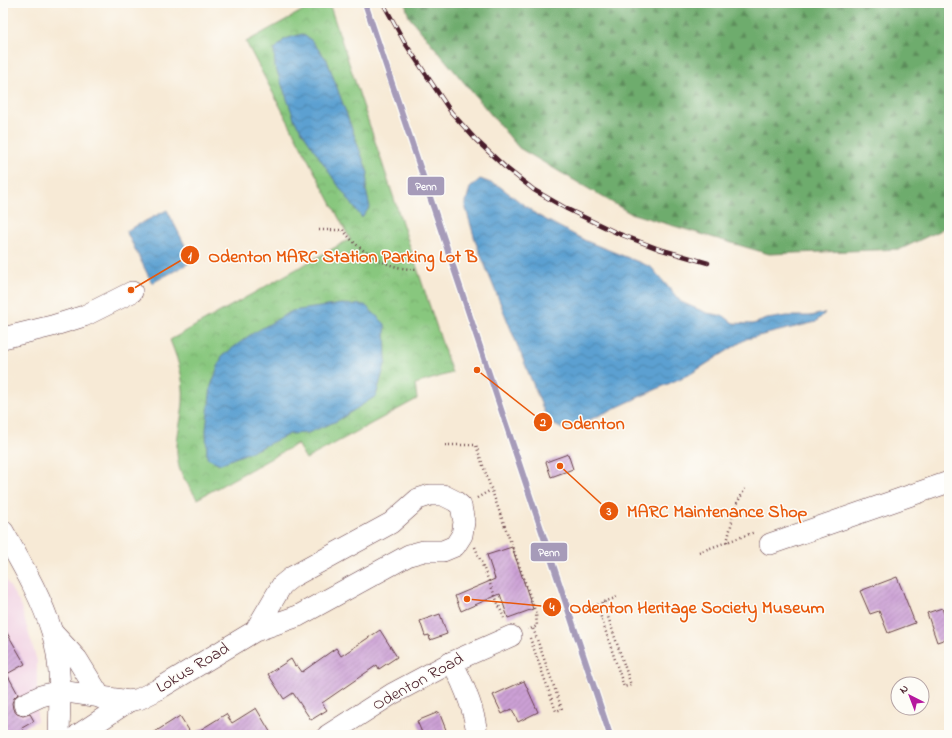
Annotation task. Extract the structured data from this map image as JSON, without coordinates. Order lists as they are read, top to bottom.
{
  "streets": {
    "street": ["Lokus Road", "Odenton Road"]
  },
  "places": [
    "Odenton MARC Station Parking Lot B",
    "Odenton",
    "MARC Maintenance Shop",
    "Odenton Heritage Society Museum"
  ],
  "lines": ["transit line Penn"],
  "north": "top left"
}
